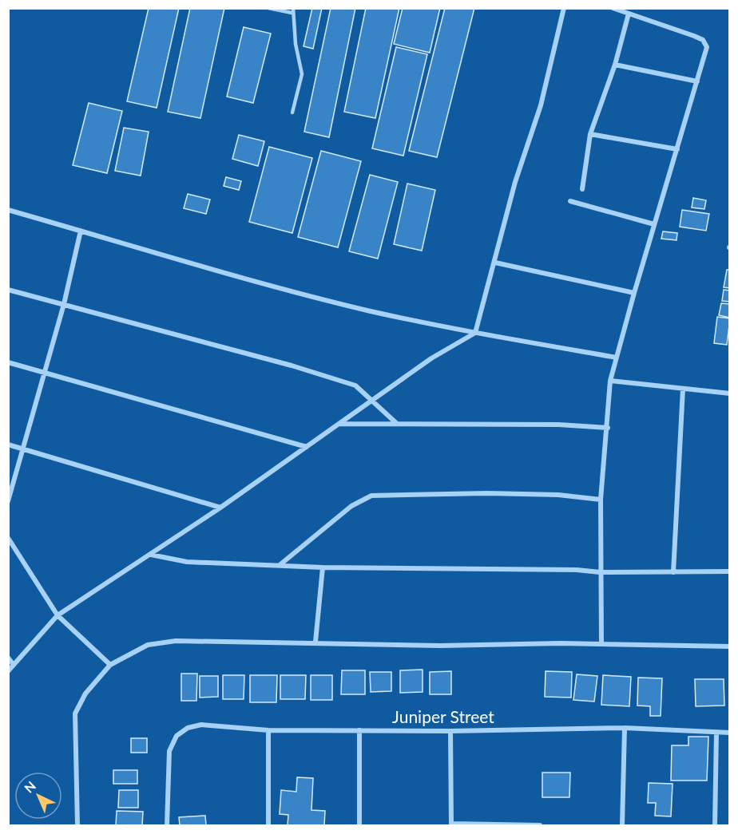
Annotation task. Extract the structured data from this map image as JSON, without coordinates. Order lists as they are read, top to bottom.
{
  "streets": {
    "street": ["Juniper Street"]
  },
  "north": "top left"
}
